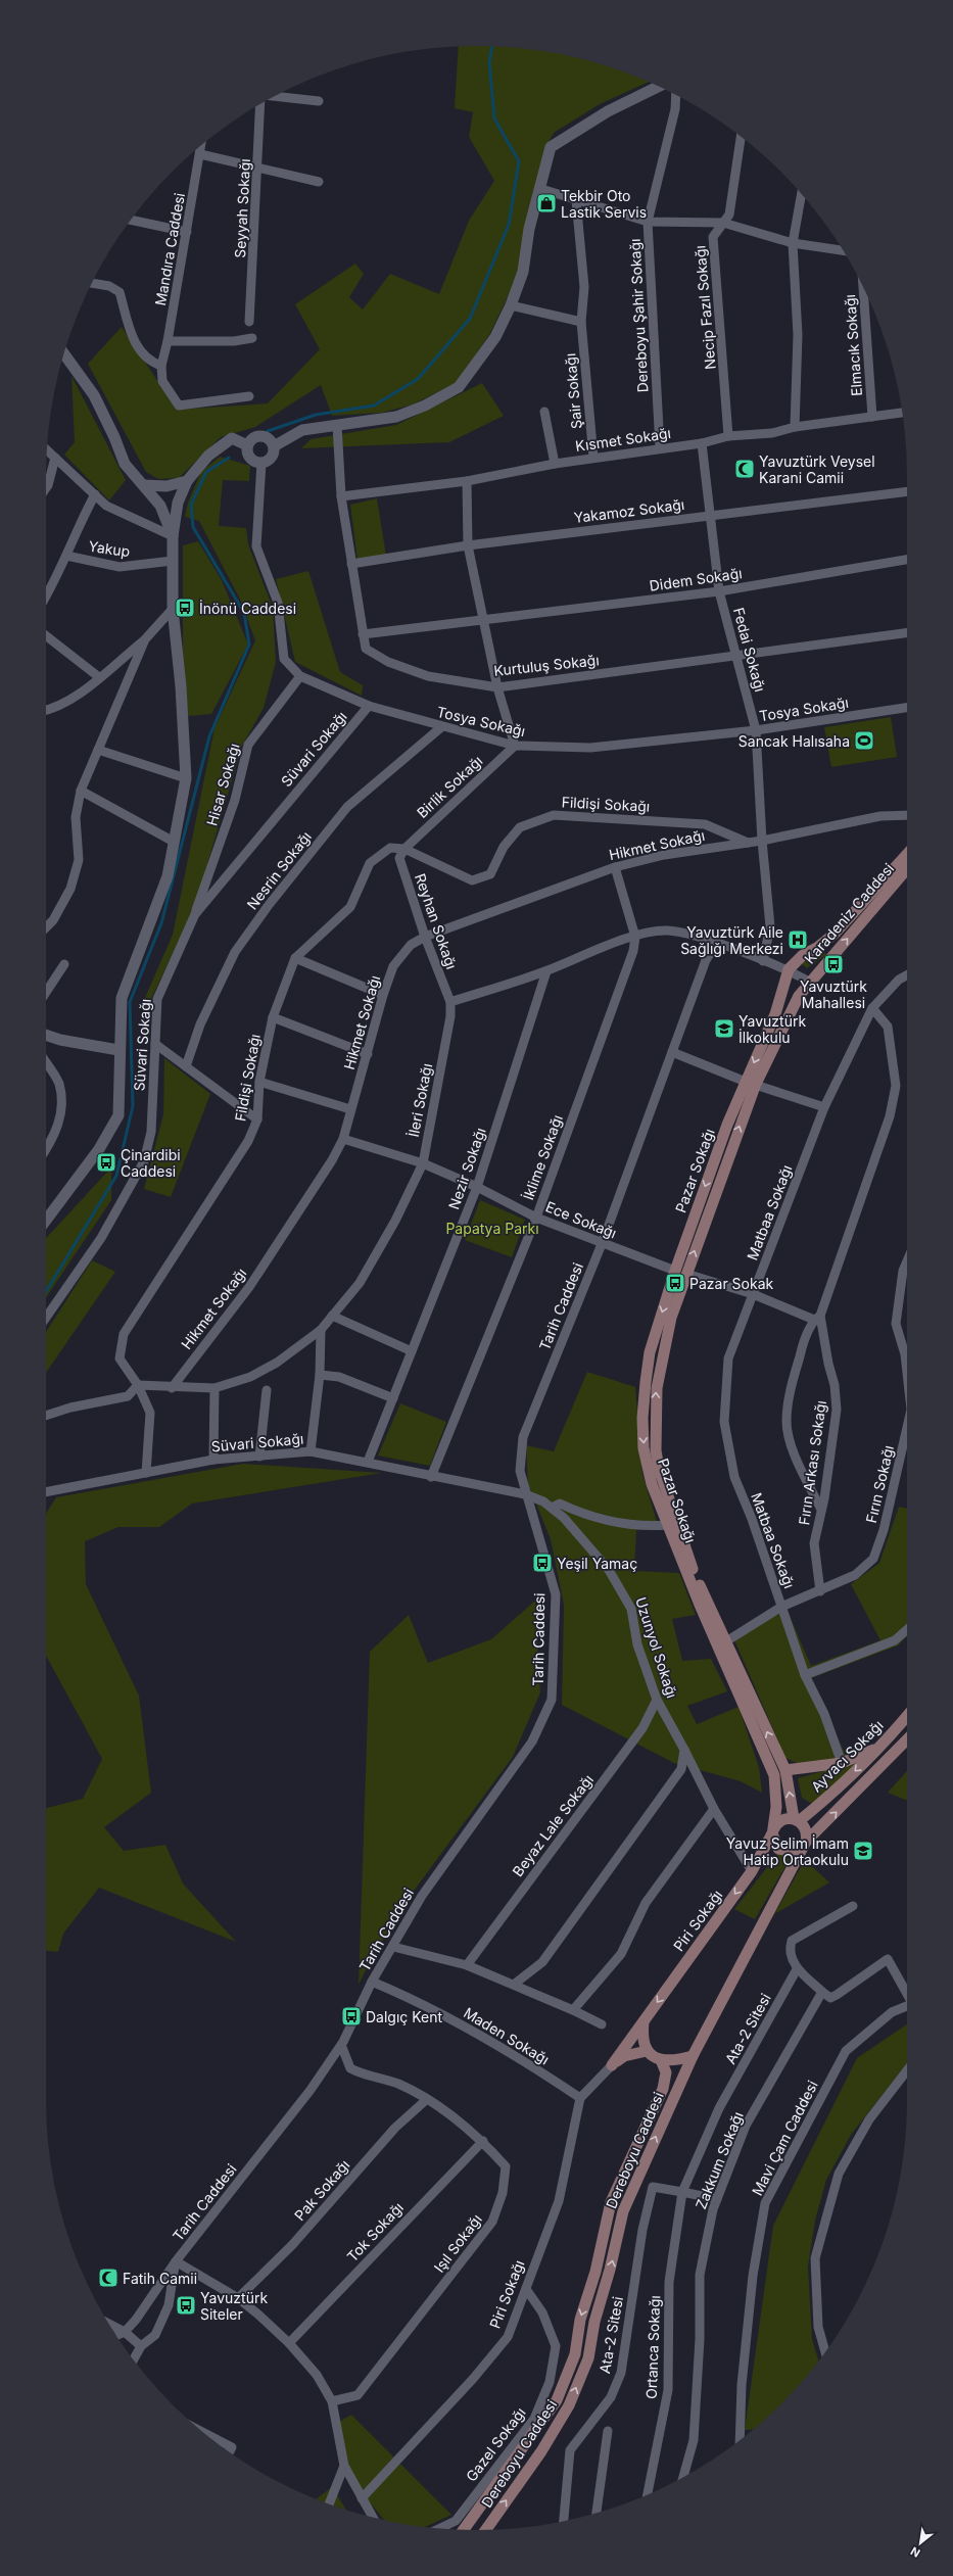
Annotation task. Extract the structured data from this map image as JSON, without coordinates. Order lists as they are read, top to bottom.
{
  "streets": {
    "main road": [
      "Karadeniz Caddesi",
      "Pazar Sokağı",
      "Ayvacı Sokağı",
      "Piri Sokağı",
      "Dereboyu Caddesi"
    ],
    "street": [
      "Seyyah Sokağı",
      "Mandıra Caddesi",
      "Necip Fazıl Sokağı",
      "Dereboyu Şahir Sokağı",
      "Elmacık Sokağı",
      "Şair Sokağı",
      "Kısmet Sokağı",
      "Yakamoz Sokağı",
      "Yakup",
      "Didem Sokağı",
      "Fedai Sokağı",
      "Kurtuluş Sokağı",
      "Tosya Sokağı",
      "Süvari Sokağı",
      "Hisar Sokağı",
      "Birlik Sokağı",
      "Fildişi Sokağı",
      "Hikmet Sokağı",
      "Nesrin Sokağı",
      "Reyhan Sokağı",
      "İleri Sokağı",
      "İklime Sokağı",
      "Nezir Sokağı",
      "Matbaa Sokağı",
      "Ece Sokağı",
      "Tarih Caddesi",
      "Fırın Arkası Sokağı",
      "Fırın Sokağı",
      "Uzunyol Sokağı",
      "Beyaz Lale Sokağı",
      "Ata-2 Sitesi",
      "Maden Sokağı",
      "Mavi Çam Caddesi",
      "Zakkum Sokağı",
      "Pak Sokağı",
      "Tok Sokağı",
      "Işıl Sokağı",
      "Ortanca Sokağı",
      "Gazel Sokağı"
    ]
  },
  "crossings": [
    ["Necip Fazıl Sokağı", "Kısmet Sokağı"],
    ["Dereboyu Şahir Sokağı", "Kısmet Sokağı"],
    ["Elmacık Sokağı", "Kısmet Sokağı"],
    ["Şair Sokağı", "Kısmet Sokağı"],
    ["Kısmet Sokağı", "Fedai Sokağı"],
    ["Kısmet Sokağı", "Kurtuluş Sokağı"],
    ["Yakamoz Sokağı", "Fedai Sokağı"],
    ["Yakamoz Sokağı", "Kurtuluş Sokağı"],
    ["Didem Sokağı", "Fedai Sokağı"],
    ["Didem Sokağı", "Kurtuluş Sokağı"],
    ["Fedai Sokağı", "Kurtuluş Sokağı"],
    ["Fedai Sokağı", "Tosya Sokağı"],
    ["Tosya Sokağı", "Süvari Sokağı"],
    ["Tosya Sokağı", "Hisar Sokağı"],
    ["Tosya Sokağı", "Birlik Sokağı"],
    ["Tosya Sokağı", "Nesrin Sokağı"],
    ["Süvari Sokağı", "Hisar Sokağı"],
    ["Süvari Sokağı", "Fildişi Sokağı"],
    ["Süvari Sokağı", "İklime Sokağı"],
    ["Süvari Sokağı", "Nezir Sokağı"],
    ["Süvari Sokağı", "Tarih Caddesi"],
    ["Süvari Sokağı", "Uzunyol Sokağı"],
    ["Birlik Sokağı", "Fildişi Sokağı"],
    ["Birlik Sokağı", "Reyhan Sokağı"],
    ["Fildişi Sokağı", "Hikmet Sokağı"],
    ["Fildişi Sokağı", "Reyhan Sokağı"],
    ["Fildişi Sokağı", "İleri Sokağı"],
    ["Hikmet Sokağı", "Reyhan Sokağı"],
    ["Hikmet Sokağı", "İleri Sokağı"],
    ["Hikmet Sokağı", "Ece Sokağı"],
    ["Karadeniz Caddesi", "Pazar Sokağı"],
    ["Reyhan Sokağı", "İleri Sokağı"],
    ["İleri Sokağı", "Ece Sokağı"],
    ["İklime Sokağı", "Ece Sokağı"],
    ["Nezir Sokağı", "Ece Sokağı"],
    ["Pazar Sokağı", "Ece Sokağı"],
    ["Pazar Sokağı", "Fırın Sokağı"],
    ["Pazar Sokağı", "Ayvacı Sokağı"],
    ["Pazar Sokağı", "Piri Sokağı"],
    ["Pazar Sokağı", "Dereboyu Caddesi"],
    ["Matbaa Sokağı", "Fırın Sokağı"],
    ["Ece Sokağı", "Tarih Caddesi"],
    ["Tarih Caddesi", "Uzunyol Sokağı"],
    ["Tarih Caddesi", "Maden Sokağı"],
    ["Tarih Caddesi", "Işıl Sokağı"],
    ["Fırın Arkası Sokağı", "Fırın Sokağı"],
    ["Uzunyol Sokağı", "Beyaz Lale Sokağı"],
    ["Uzunyol Sokağı", "Piri Sokağı"],
    ["Ayvacı Sokağı", "Piri Sokağı"],
    ["Ayvacı Sokağı", "Dereboyu Caddesi"],
    ["Piri Sokağı", "Maden Sokağı"],
    ["Piri Sokağı", "Dereboyu Caddesi"],
    ["Piri Sokağı", "Gazel Sokağı"],
    ["Ata-2 Sitesi", "Zakkum Sokağı"],
    ["Ata-2 Sitesi", "Ortanca Sokağı"],
    ["Pak Sokağı", "Işıl Sokağı"],
    ["Tok Sokağı", "Işıl Sokağı"]
  ],
  "parks": ["Papatya Parkı"],
  "places": {
    "shop": ["Tekbir Oto Lastik Servis"],
    "mosque": ["Yavuztürk Veysel Karani Camii", "Fatih Camii"],
    "bus stop": [
      "İnönü Caddesi",
      "Yavuztürk Mahallesi",
      "Çinardibi Caddesi",
      "Pazar Sokak",
      "Yeşil Yamaç",
      "Dalgıç Kent",
      "Yavuztürk Siteler"
    ],
    "sports": ["Sancak Halısaha"],
    "hospital": ["Yavuztürk Aile Sağlığı Merkezi"],
    "school or university": ["Yavuztürk İlkokulu", "Yavuz Selim İmam Hatip Ortaokulu"]
  },
  "north": "bottom left"
}
